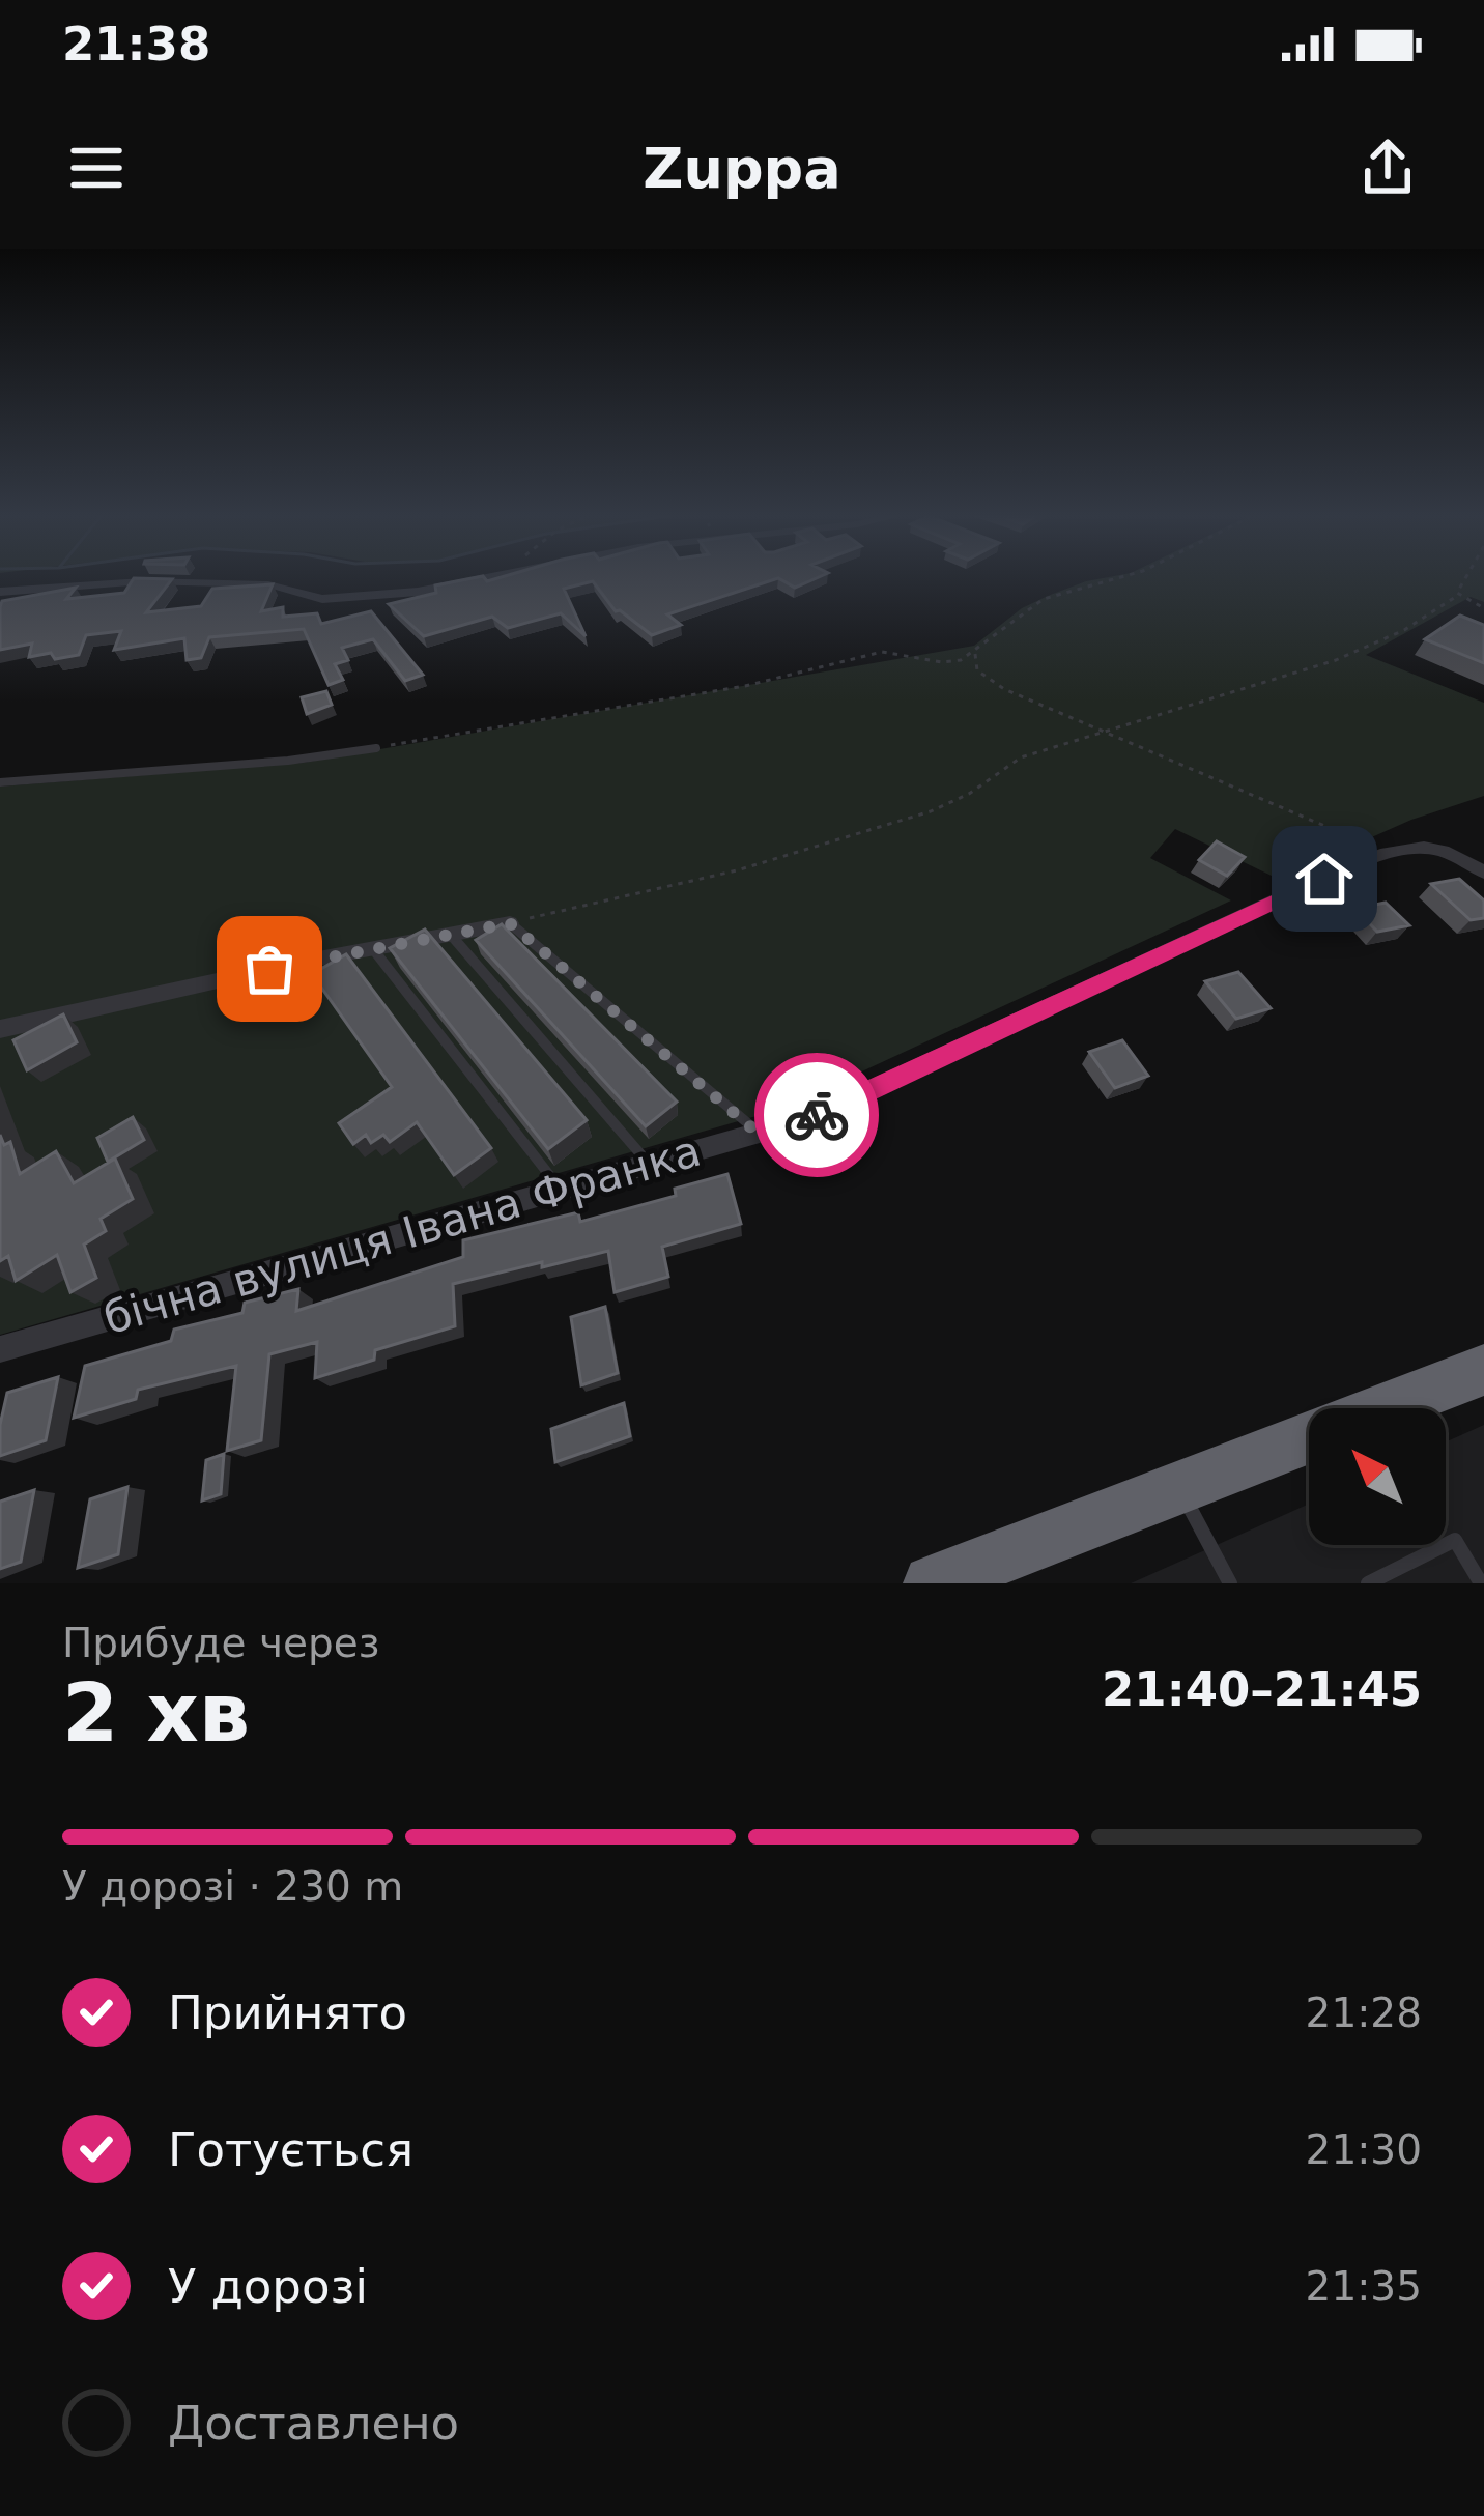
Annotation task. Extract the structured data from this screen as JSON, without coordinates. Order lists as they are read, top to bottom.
{
  "streets": {
    "street": ["бічна вулиця Івана Франка"]
  },
  "north": "top left",
  "page": {
    "status": "21:38",
    "header": "Zuppa",
    "heading": ["2 хв", "Прибуде через", "21:40–21:45"],
    "bar": "У дорозі · 230 m",
    "list": [
      ["Прийнято", "21:28"],
      ["Готується", "21:30"],
      ["У дорозі", "21:35"],
      "Доставлено"
    ]
  }
}
